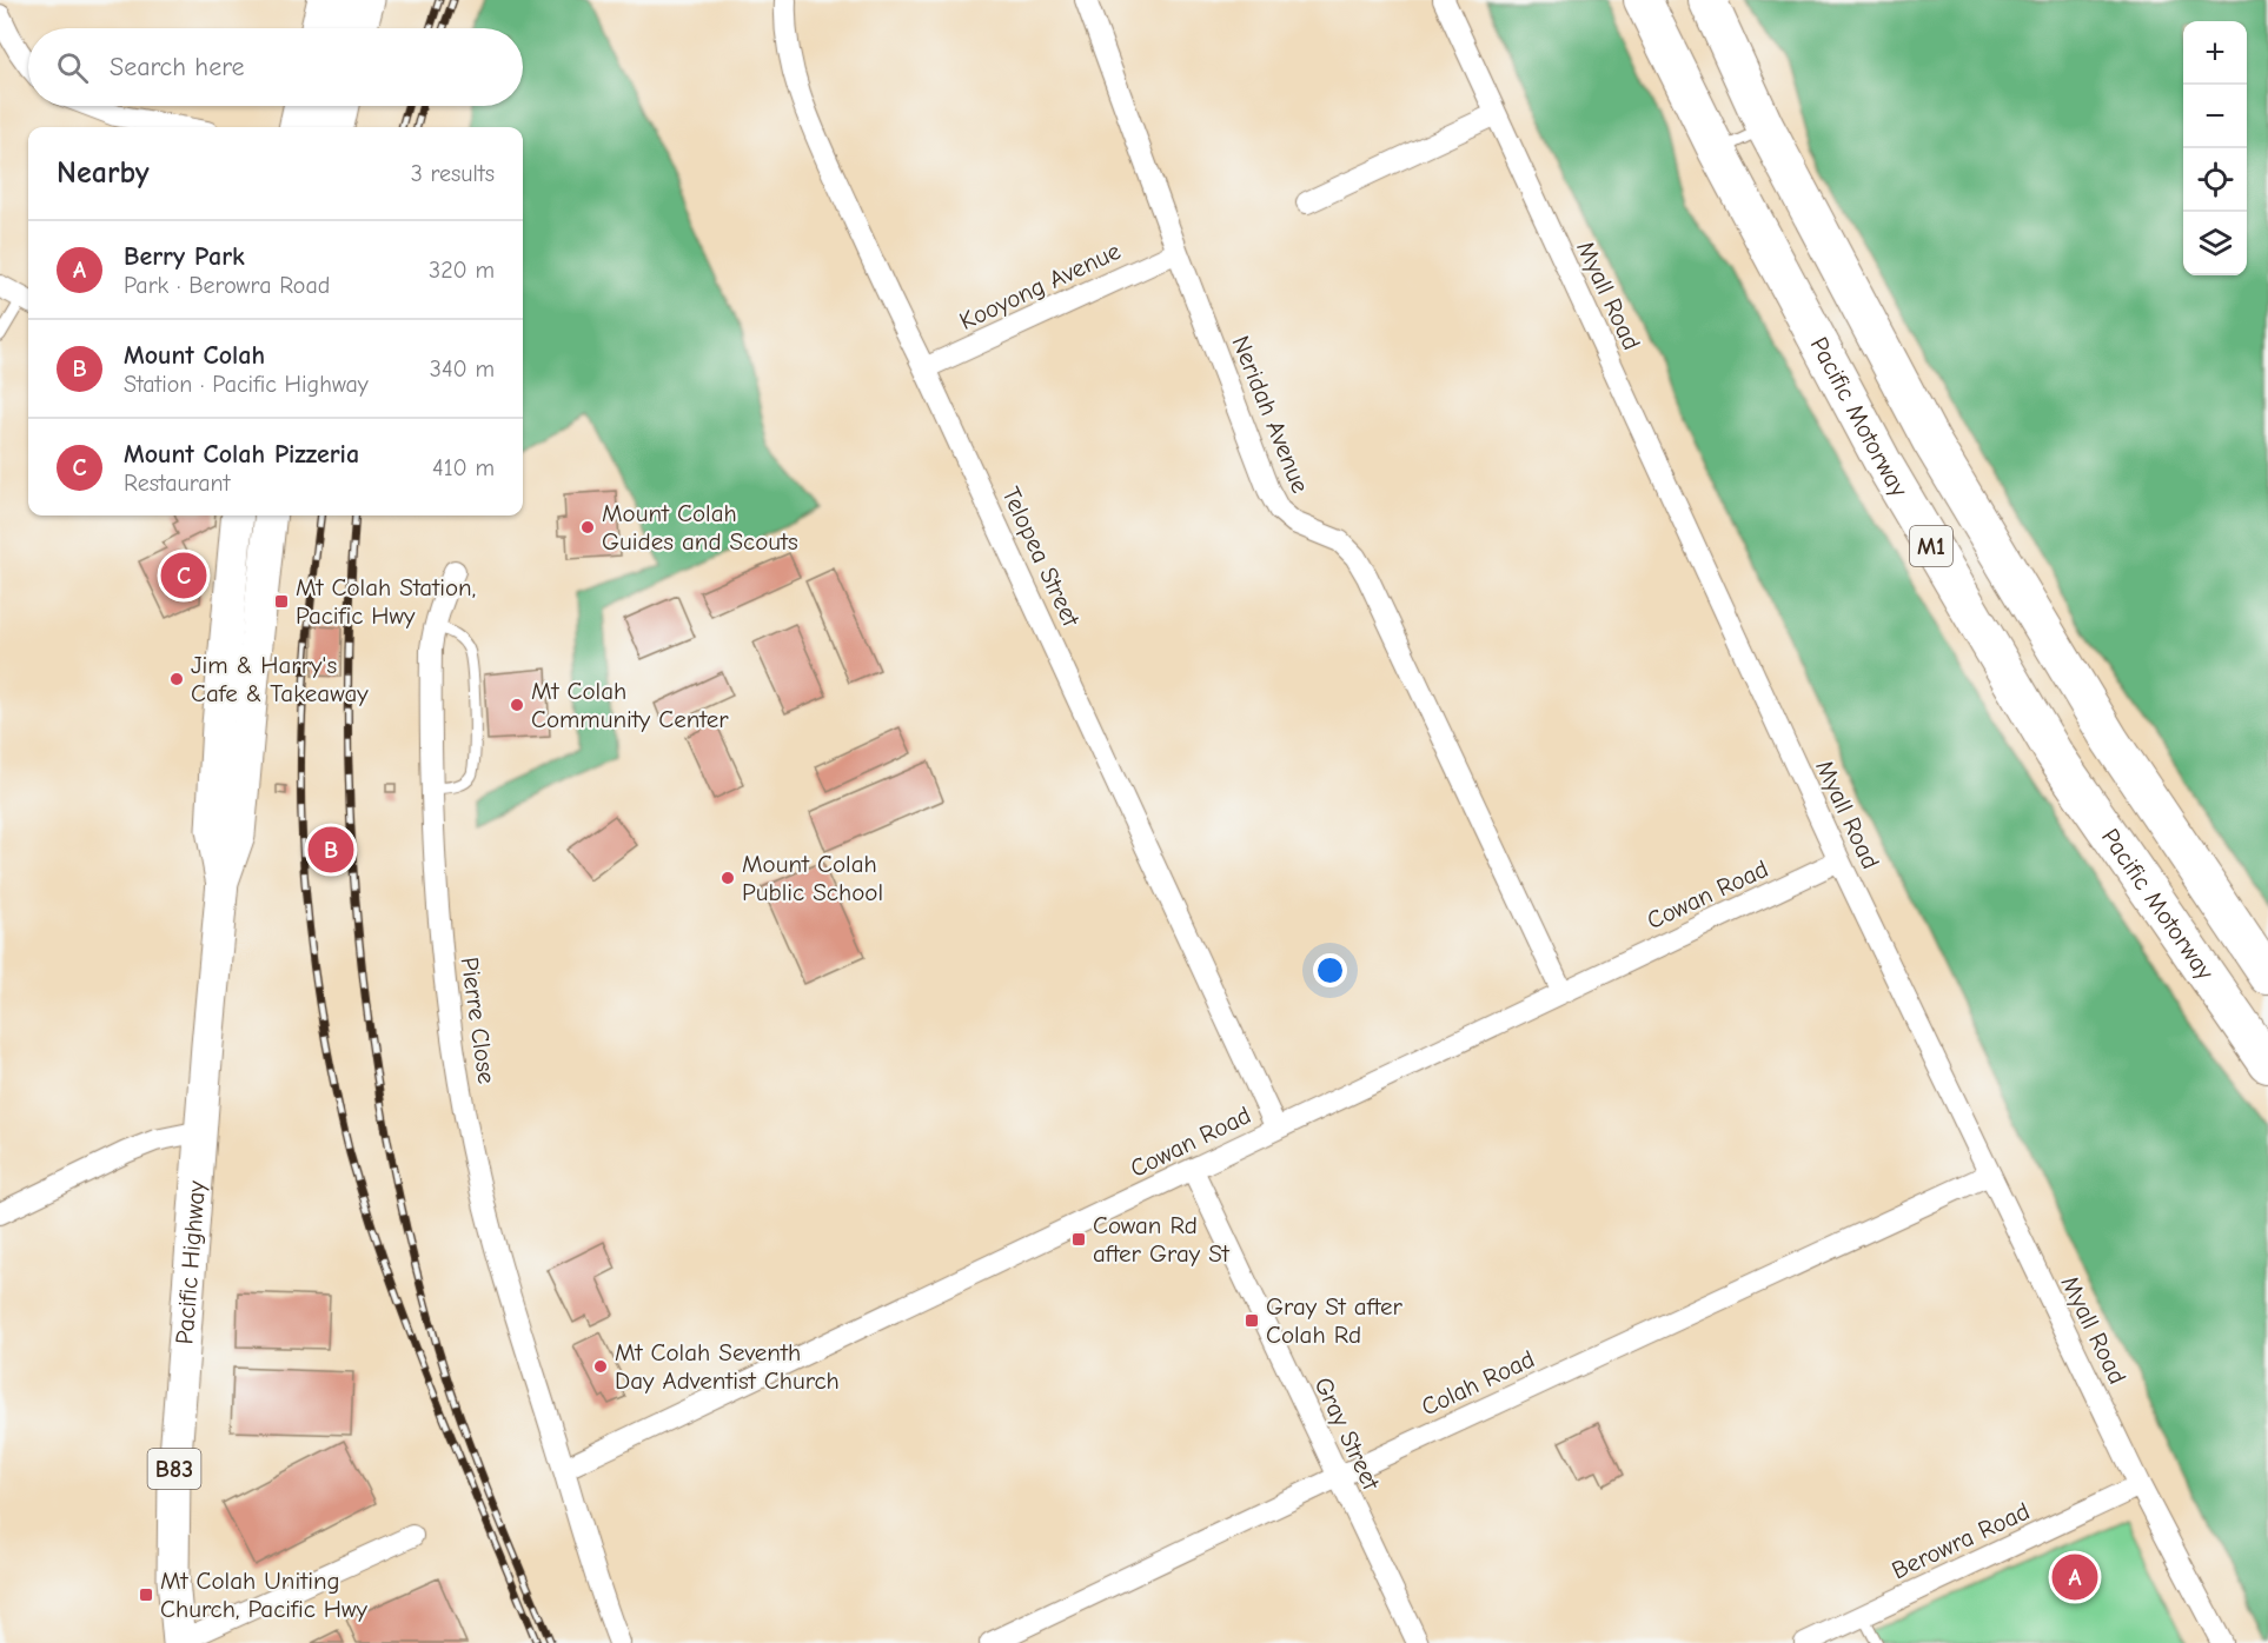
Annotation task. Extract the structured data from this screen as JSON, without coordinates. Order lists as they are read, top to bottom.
{
  "streets": {
    "highway": ["Pacific Motorway", "M1"],
    "main road": ["Pacific Highway", "B83"],
    "street": [
      "Kooyong Avenue",
      "Myall Road",
      "Neridah Avenue",
      "Telopea Street",
      "Cowan Road",
      "Pierre Close",
      "Colah Road",
      "Gray Street",
      "Berowra Road"
    ]
  },
  "crossings": [
    ["Kooyong Avenue", "Neridah Avenue"],
    ["Kooyong Avenue", "Telopea Street"],
    ["Myall Road", "Cowan Road"],
    ["Myall Road", "Colah Road"],
    ["Myall Road", "Berowra Road"],
    ["Neridah Avenue", "Cowan Road"],
    ["Telopea Street", "Cowan Road"],
    ["Cowan Road", "Pierre Close"],
    ["Cowan Road", "Gray Street"],
    ["Colah Road", "Gray Street"]
  ],
  "places": {
    "other": [
      "Mount Colah Guides and Scouts",
      "Jim & Harry's Cafe & Takeaway",
      "Mt Colah Community Center",
      "Mount Colah Public School",
      "Mt Colah Seventh Day Adventist Church"
    ],
    "transit": [
      "Mt Colah Station, Pacific Hwy",
      "Cowan Rd after Gray St",
      "Gray St after Colah Rd",
      "Mt Colah Uniting Church, Pacific Hwy"
    ]
  },
  "page": {
    "map_buttons": ["+", "−"],
    "search": "Search here",
    "heading": ["Nearby", "3 results"],
    "list": [
      {
        "mark": "A",
        "name": "Berry Park",
        "note": "Park · Berowra Road",
        "value": "320 m"
      },
      {
        "mark": "B",
        "name": "Mount Colah",
        "note": "Station · Pacific Highway",
        "value": "340 m"
      },
      {
        "mark": "C",
        "name": "Mount Colah Pizzeria",
        "note": "Restaurant",
        "value": "410 m"
      }
    ],
    "pins": ["C", "B", "A"]
  }
}
